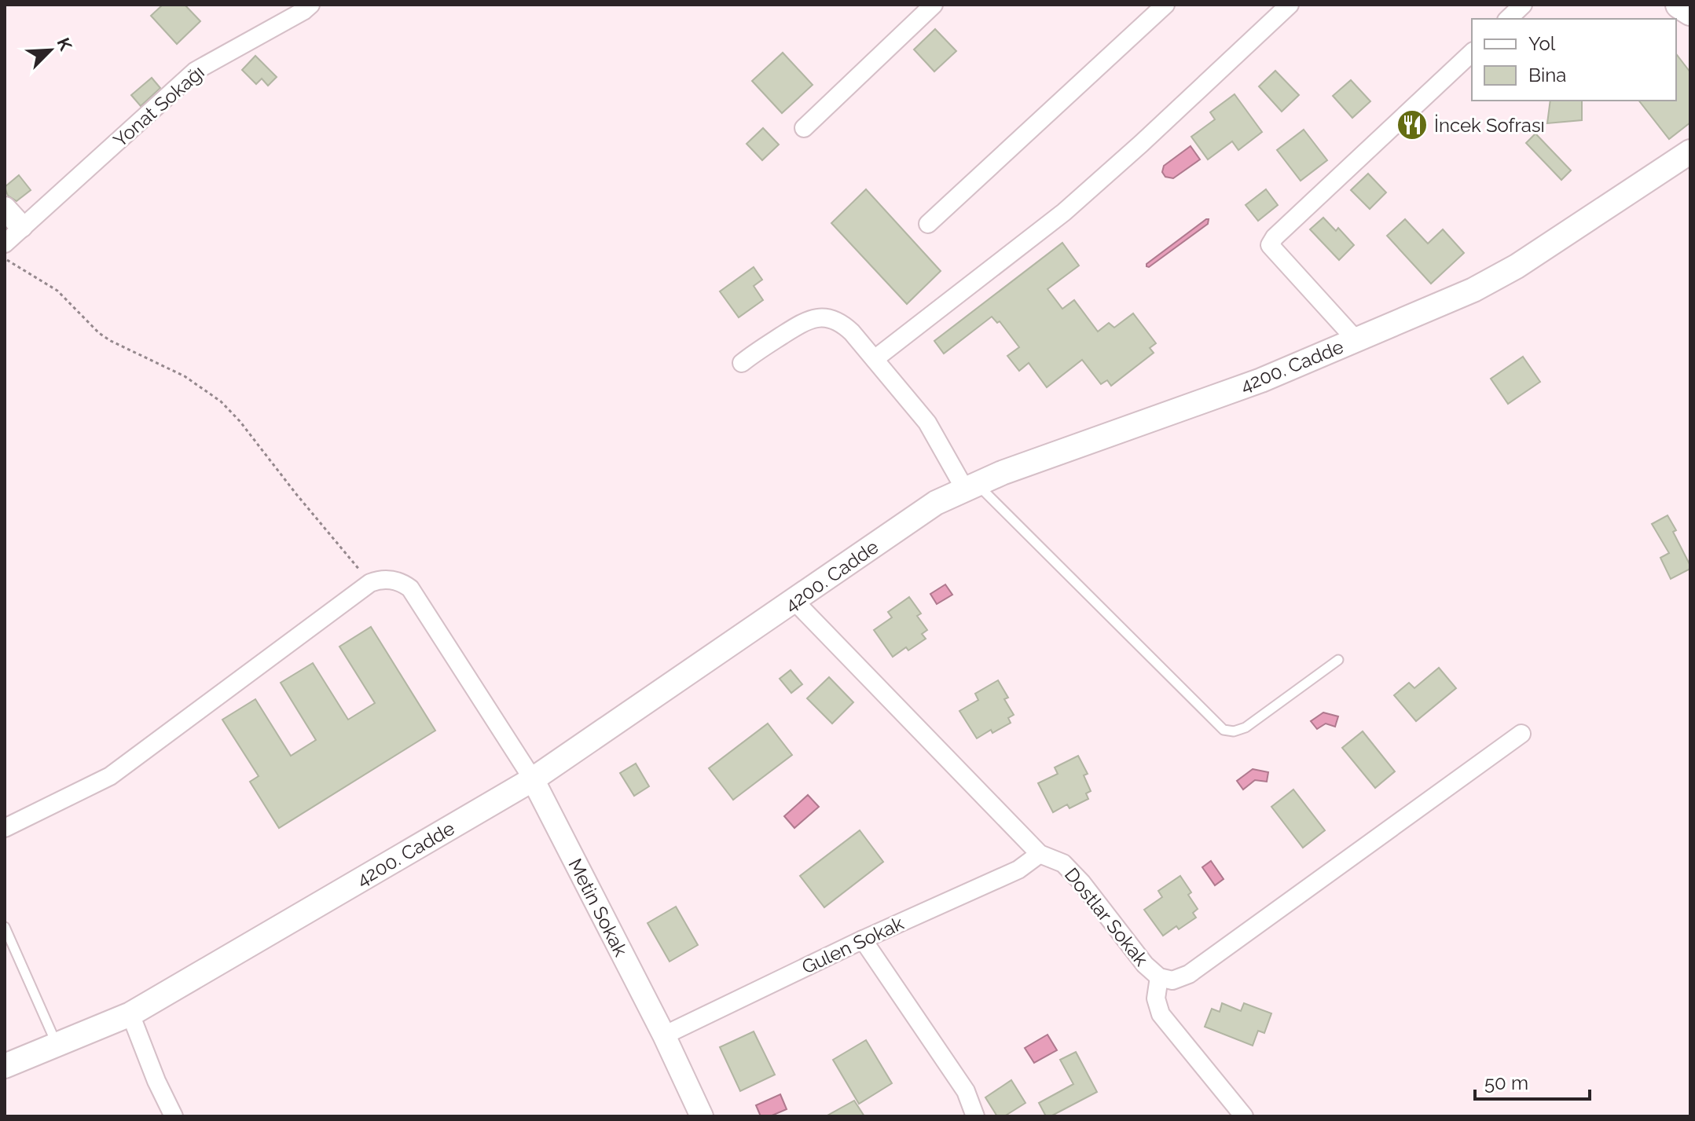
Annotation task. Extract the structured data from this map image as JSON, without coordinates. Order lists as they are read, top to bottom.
{
  "streets": {
    "main road": ["4200. Cadde"],
    "street": [
      "Yonat Sokağı",
      "Metin Sokak",
      "Dostlar Sokak",
      "Gulen Sokak"
    ]
  },
  "crossings": [
    ["4200. Cadde", "Metin Sokak"],
    ["4200. Cadde", "Dostlar Sokak"],
    ["Metin Sokak", "Gulen Sokak"],
    ["Dostlar Sokak", "Gulen Sokak"]
  ],
  "places": {
    "restaurant": ["İncek Sofrası"]
  },
  "legend": ["Yol", "Bina"],
  "scale_bar": "50 m",
  "north": "top right"
}
